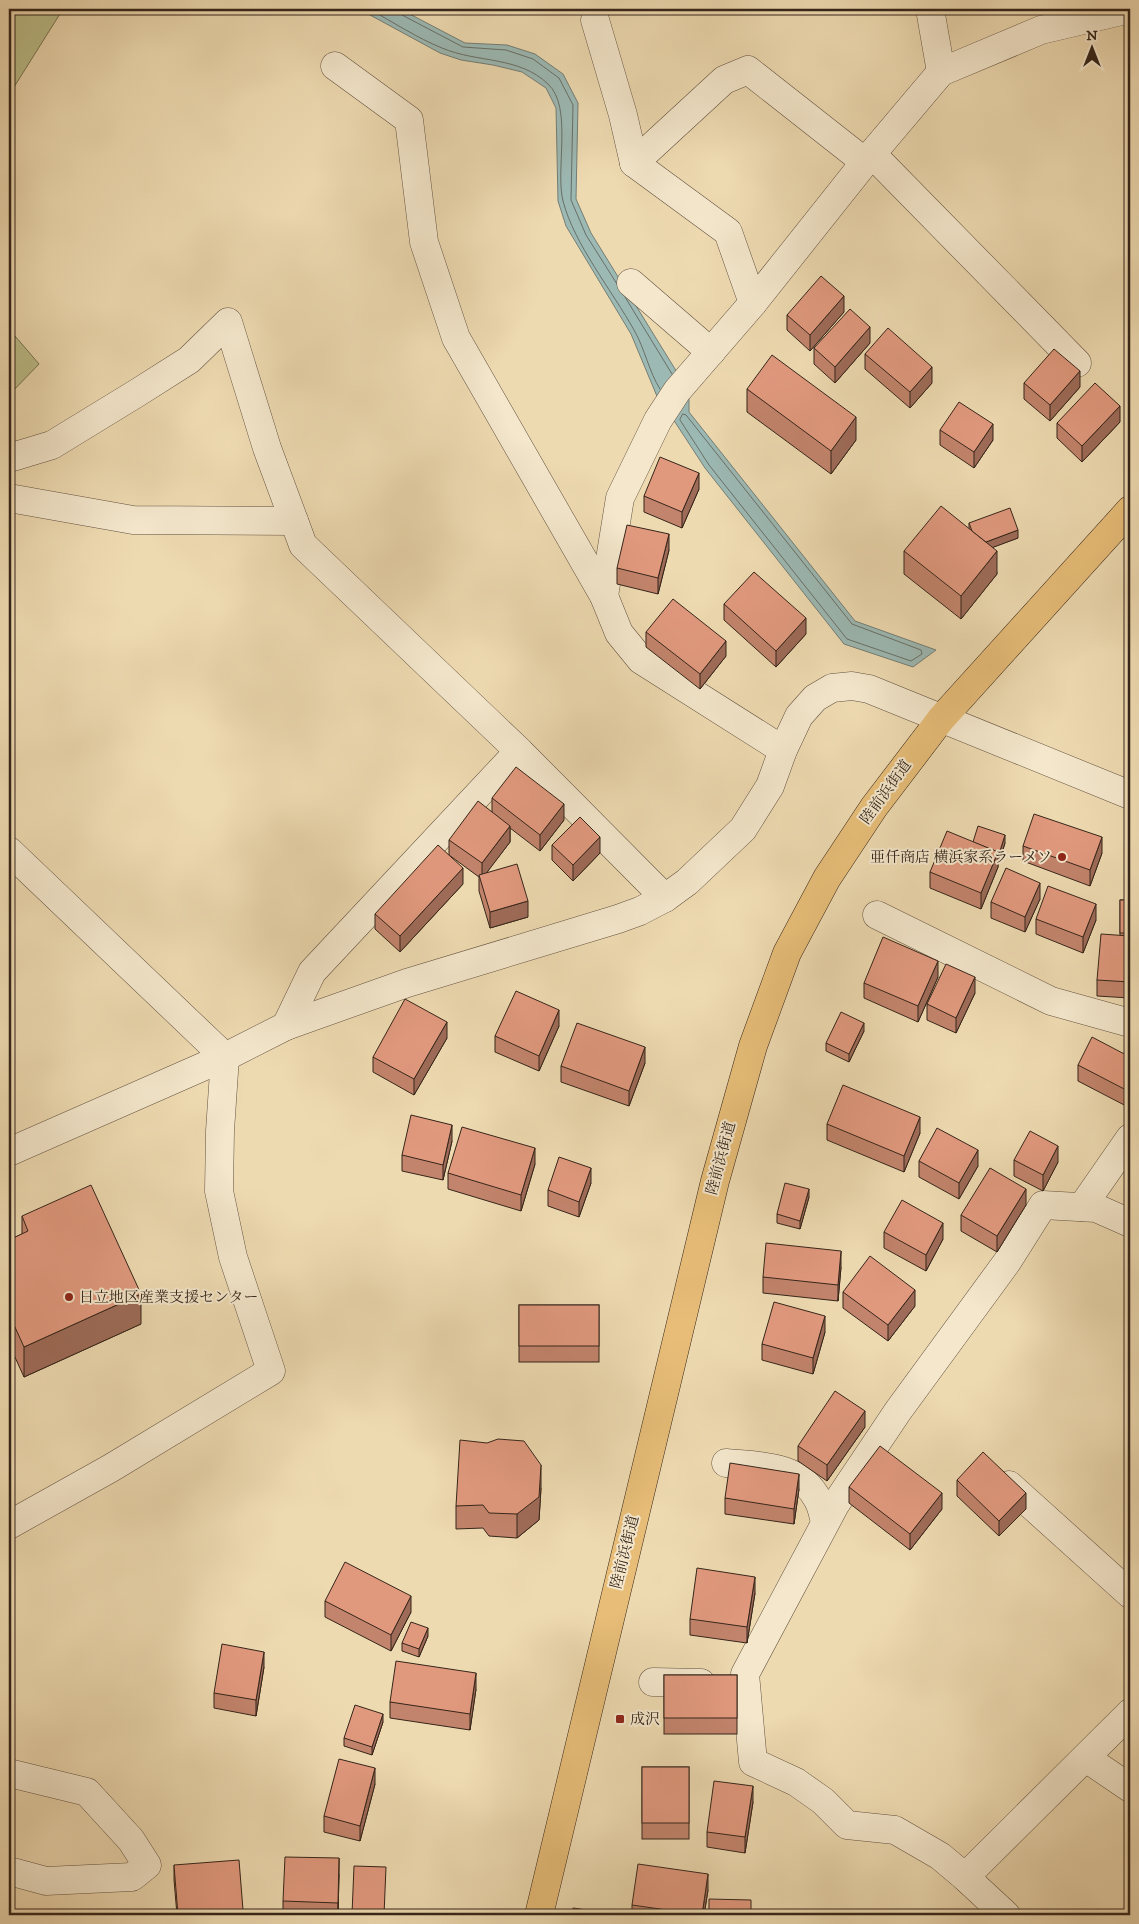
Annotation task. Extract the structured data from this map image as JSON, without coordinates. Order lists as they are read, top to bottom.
{
  "streets": {
    "highway": ["陸前浜街道"]
  },
  "places": {
    "other": ["亜仟商店 横浜家系ラーメソ", "日立地区産業支援センター"],
    "transit": ["成沢"]
  },
  "north": "top"
}
